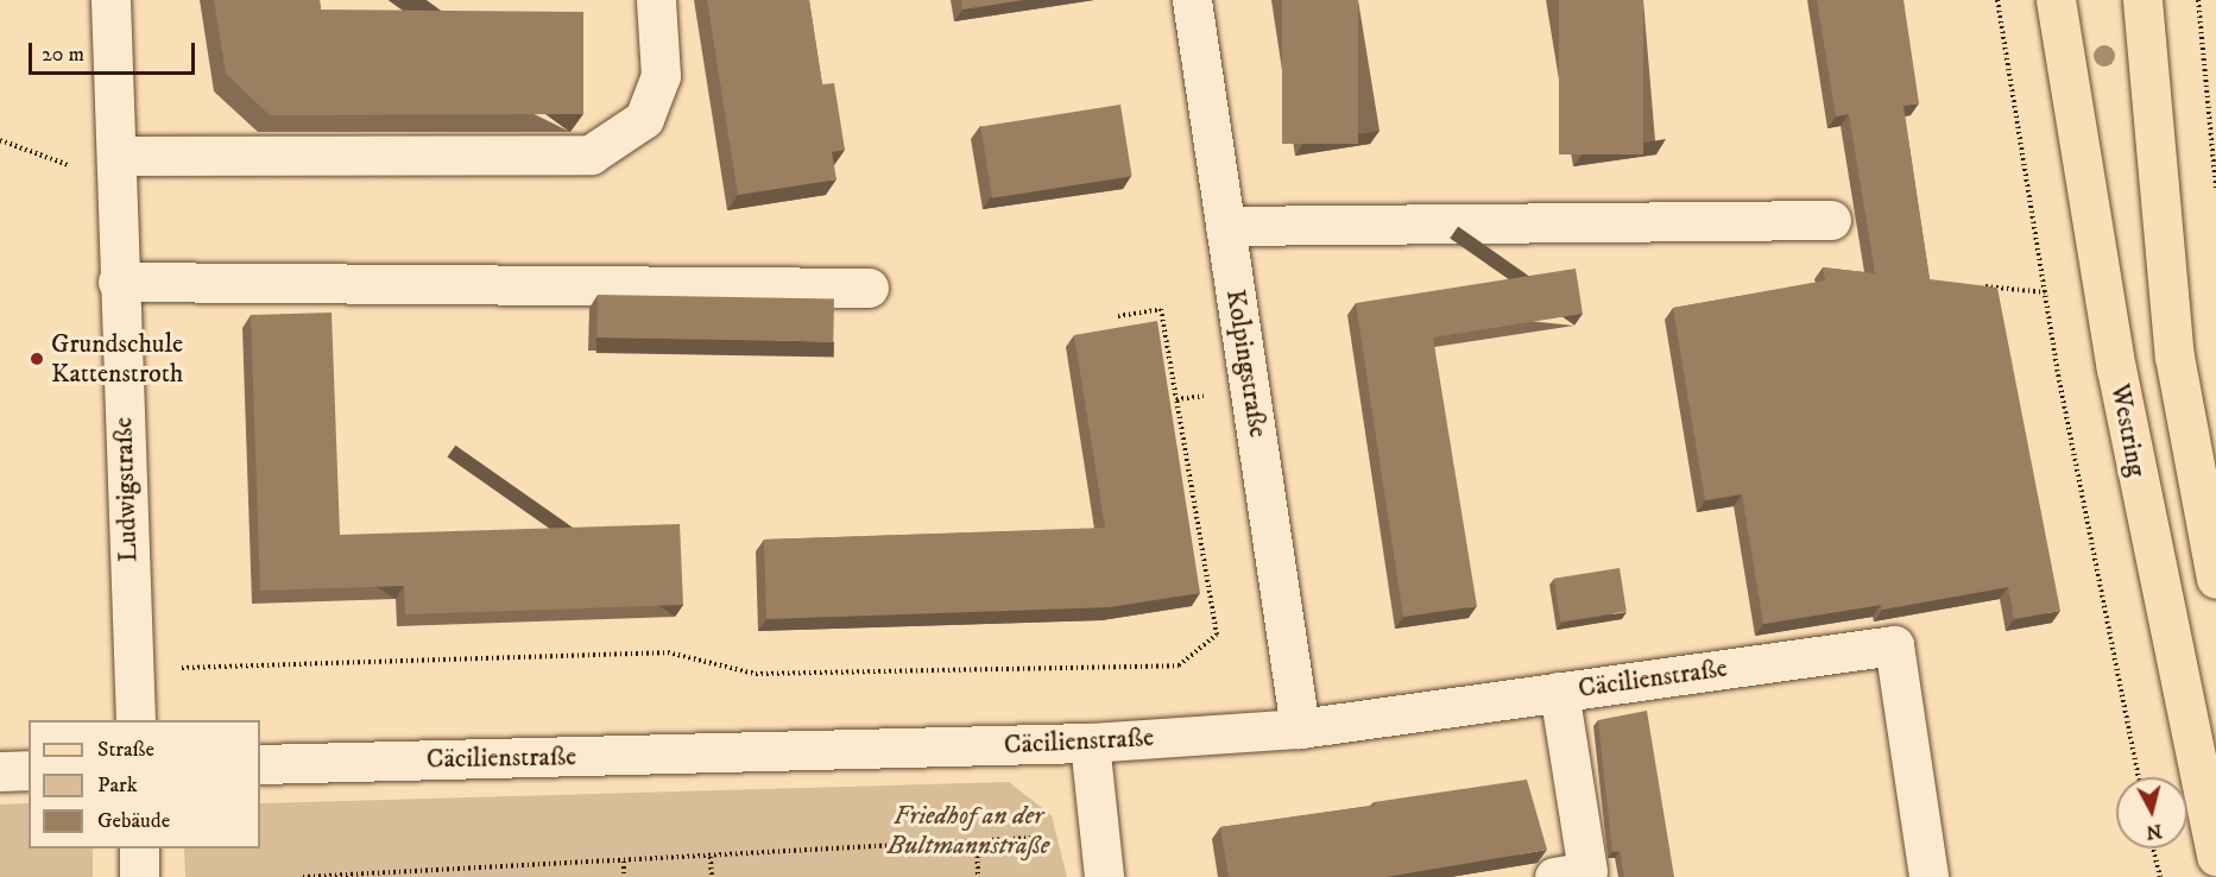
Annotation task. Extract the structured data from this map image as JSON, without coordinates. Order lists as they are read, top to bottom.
{
  "streets": {
    "main road": ["Westring"],
    "street": ["Kolpingstraße", "Ludwigstraße", "Cäcilienstraße"]
  },
  "crossings": [
    ["Kolpingstraße", "Cäcilienstraße"]
  ],
  "parks": ["Friedhof an der Bultmannstraße"],
  "places": ["Grundschule Kattenstroth"],
  "legend": ["Straße", "Park", "Gebäude"],
  "scale_bar": "20 m",
  "north": "bottom"
}
